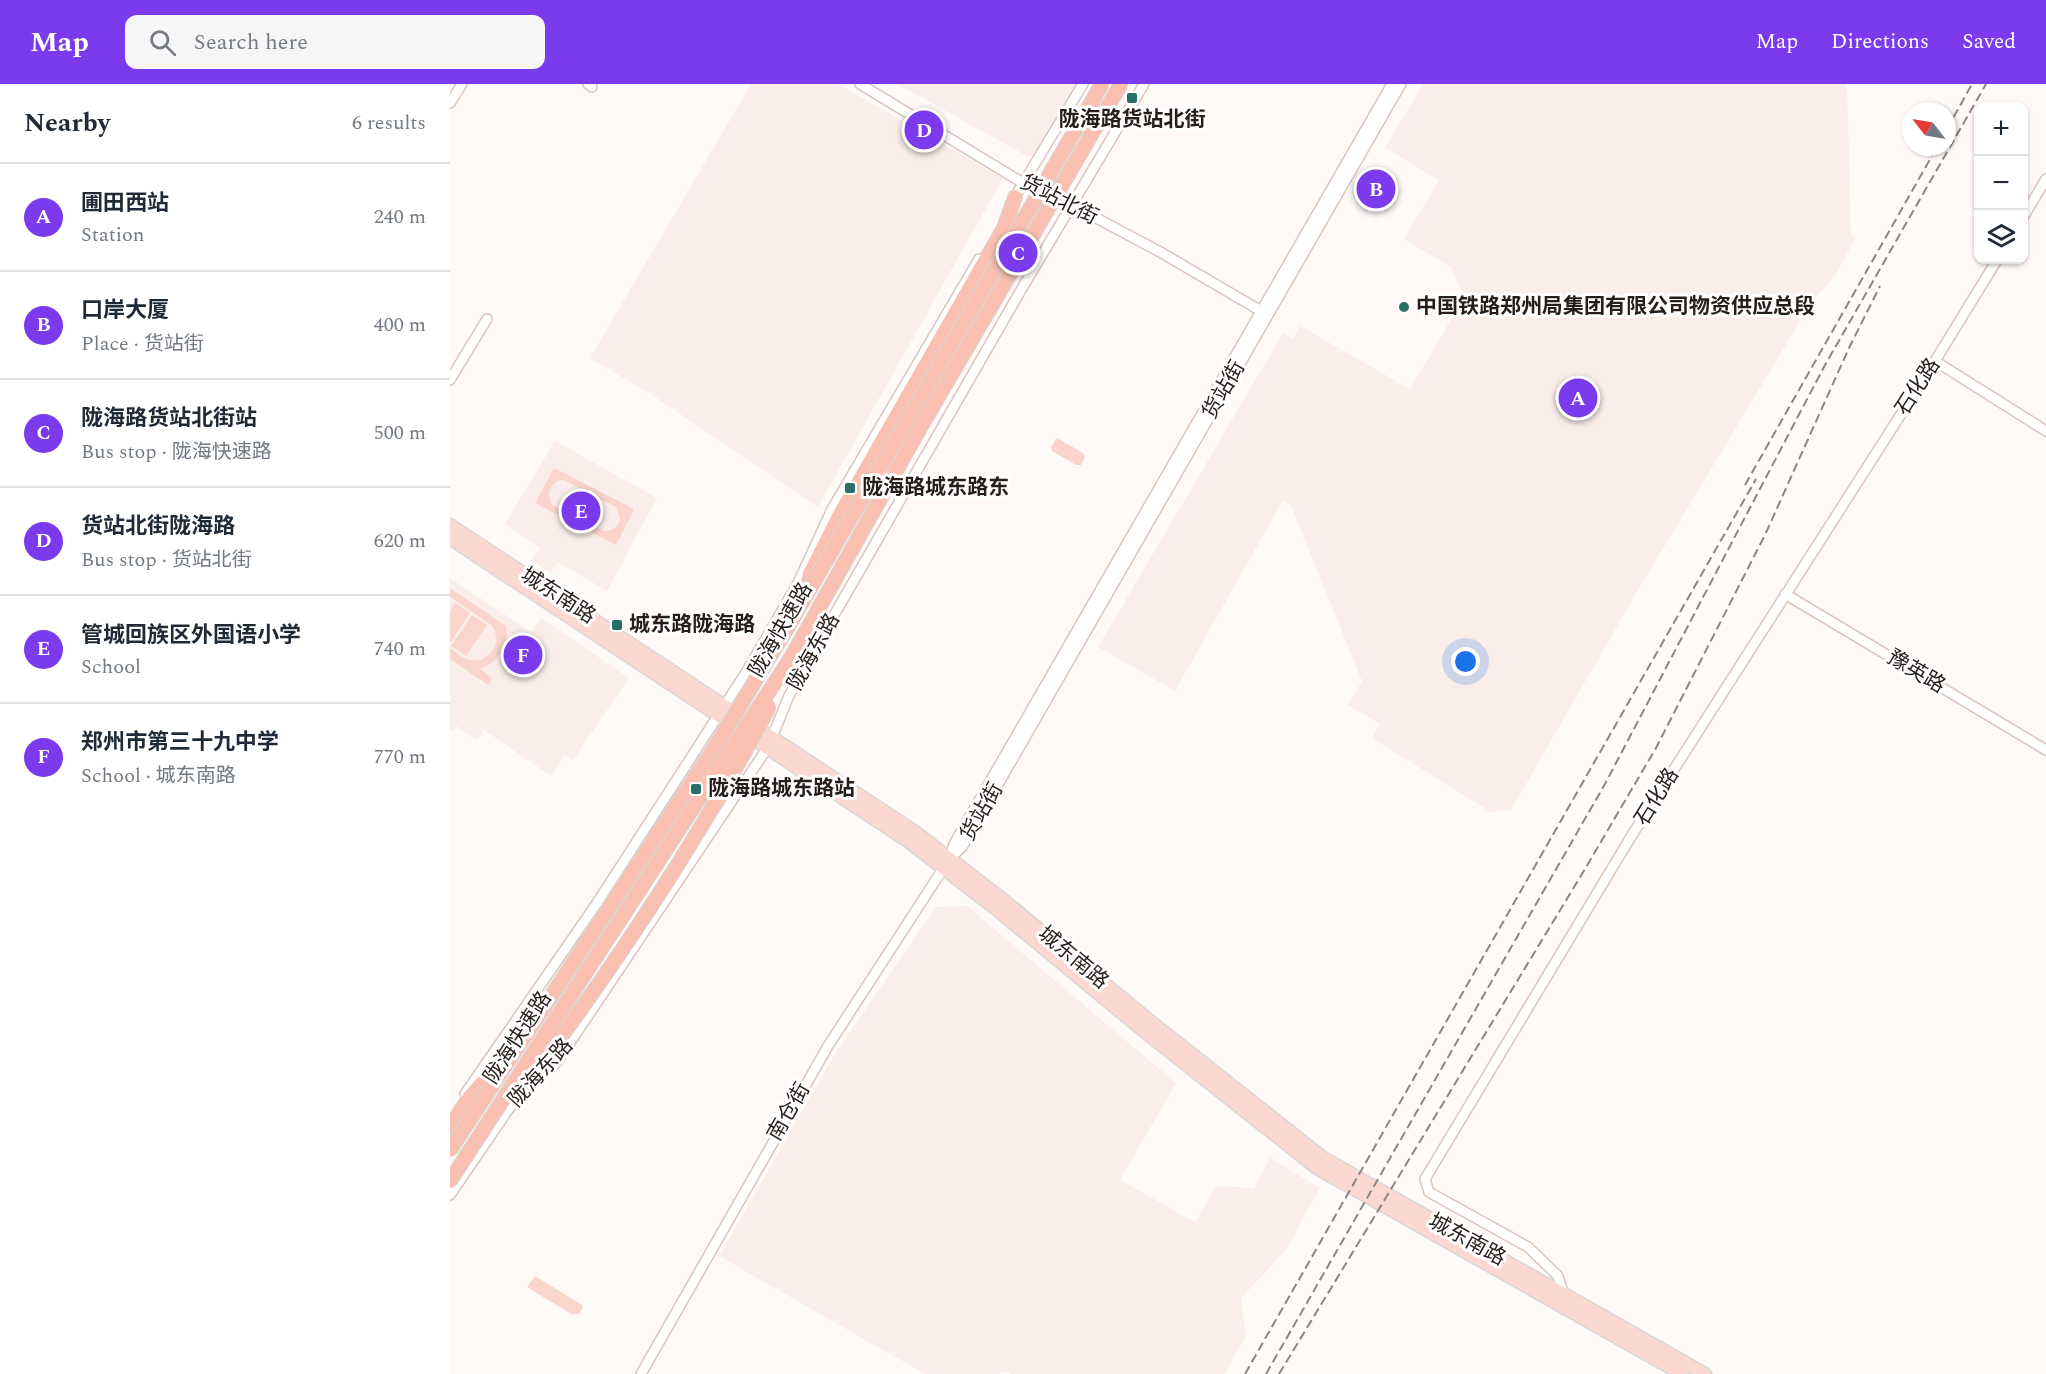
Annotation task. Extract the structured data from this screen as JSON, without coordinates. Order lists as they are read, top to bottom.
{
  "streets": {
    "highway": ["陇海快速路"],
    "main road": ["城东南路"],
    "street": [
      "货站北街",
      "石化路",
      "货站街",
      "陇海东路",
      "豫英路",
      "南仓街"
    ]
  },
  "crossings": [
    ["货站北街", "货站街"],
    ["货站北街", "陇海东路"],
    ["石化路", "城东南路"],
    ["石化路", "豫英路"],
    ["货站街", "城东南路"],
    ["货站街", "南仓街"],
    ["城东南路", "陇海东路"],
    ["城东南路", "南仓街"]
  ],
  "places": {
    "transit": [
      "陇海路货站北街",
      "陇海路城东路东",
      "城东路陇海路",
      "陇海路城东路站"
    ],
    "other": ["中国铁路郑州局集团有限公司物资供应总段"]
  },
  "north": "top left",
  "page": {
    "header": "Map",
    "search": "Search here",
    "nav": ["Map", "Directions", "Saved"],
    "heading": ["Nearby", "6 results"],
    "map_buttons": ["+", "−"],
    "pins": [
      "D",
      "B",
      "C",
      "A",
      "E",
      "F"
    ],
    "list": [
      {
        "mark": "A",
        "name": "圃田西站",
        "note": "Station",
        "value": "240 m"
      },
      {
        "mark": "B",
        "name": "口岸大厦",
        "note": "Place · 货站街",
        "value": "400 m"
      },
      {
        "mark": "C",
        "name": "陇海路货站北街站",
        "note": "Bus stop · 陇海快速路",
        "value": "500 m"
      },
      {
        "mark": "D",
        "name": "货站北街陇海路",
        "note": "Bus stop · 货站北街",
        "value": "620 m"
      },
      {
        "mark": "E",
        "name": "管城回族区外国语小学",
        "note": "School",
        "value": "740 m"
      },
      {
        "mark": "F",
        "name": "郑州市第三十九中学",
        "note": "School · 城东南路",
        "value": "770 m"
      }
    ]
  }
}
